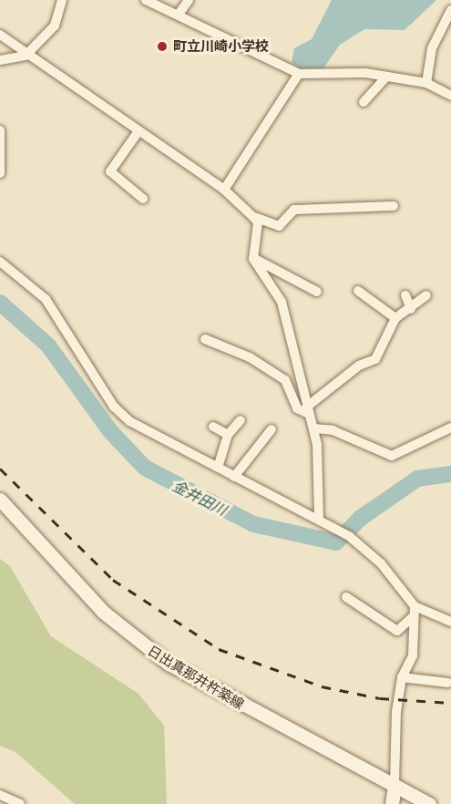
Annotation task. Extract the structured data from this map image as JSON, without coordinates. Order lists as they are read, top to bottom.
{
  "streets": {
    "main road": ["日出真那井杵築線"]
  },
  "water": ["金井田川"],
  "places": ["町立川崎小学校"]
}
